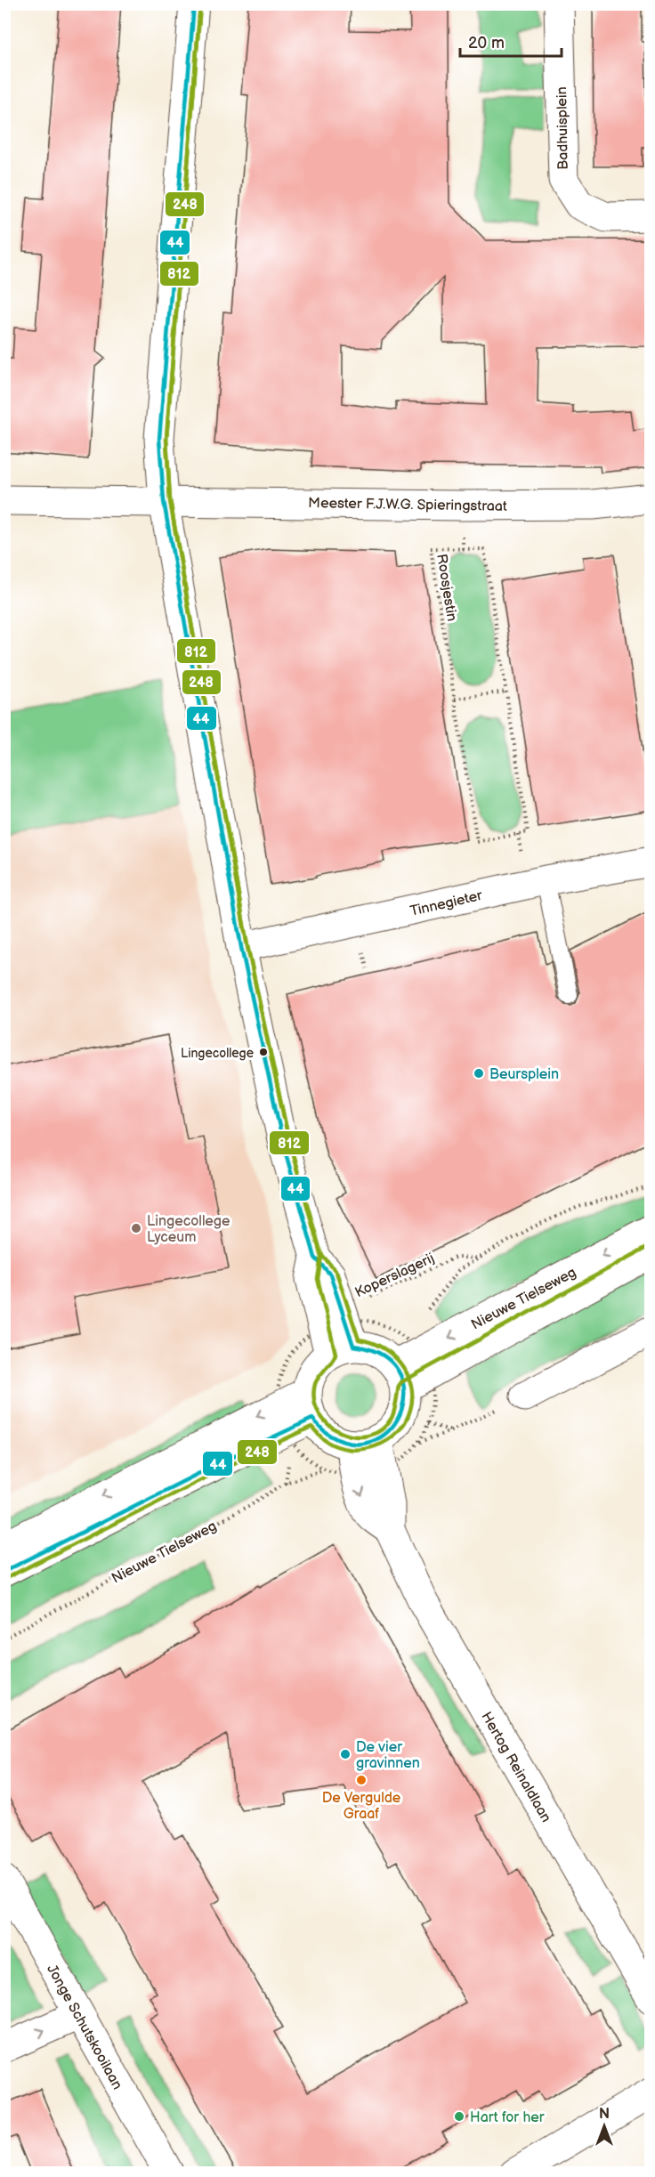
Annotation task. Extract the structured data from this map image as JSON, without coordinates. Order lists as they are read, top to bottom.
{
  "streets": {
    "street": [
      "Badhuisplein",
      "Meester F.J.W.G. Spieringstraat",
      "Tinnegieter",
      "Nieuwe Tielseweg",
      "Hertog Reinaldlaan",
      "Jonge Schutskooilaan"
    ],
    "path": ["Roosjestin", "Koperslagerij"]
  },
  "crossings": [
    ["Nieuwe Tielseweg", "Hertog Reinaldlaan"]
  ],
  "places": [
    "Lingecollege",
    "Beursplein",
    "Lingecollege Lyceum",
    "De vier gravinnen",
    "De Vergulde Graaf",
    "Hart for her"
  ],
  "lines": ["transit line 44", "transit line 248", "transit line 812"],
  "scale_bar": "20 m",
  "north": "top"
}
